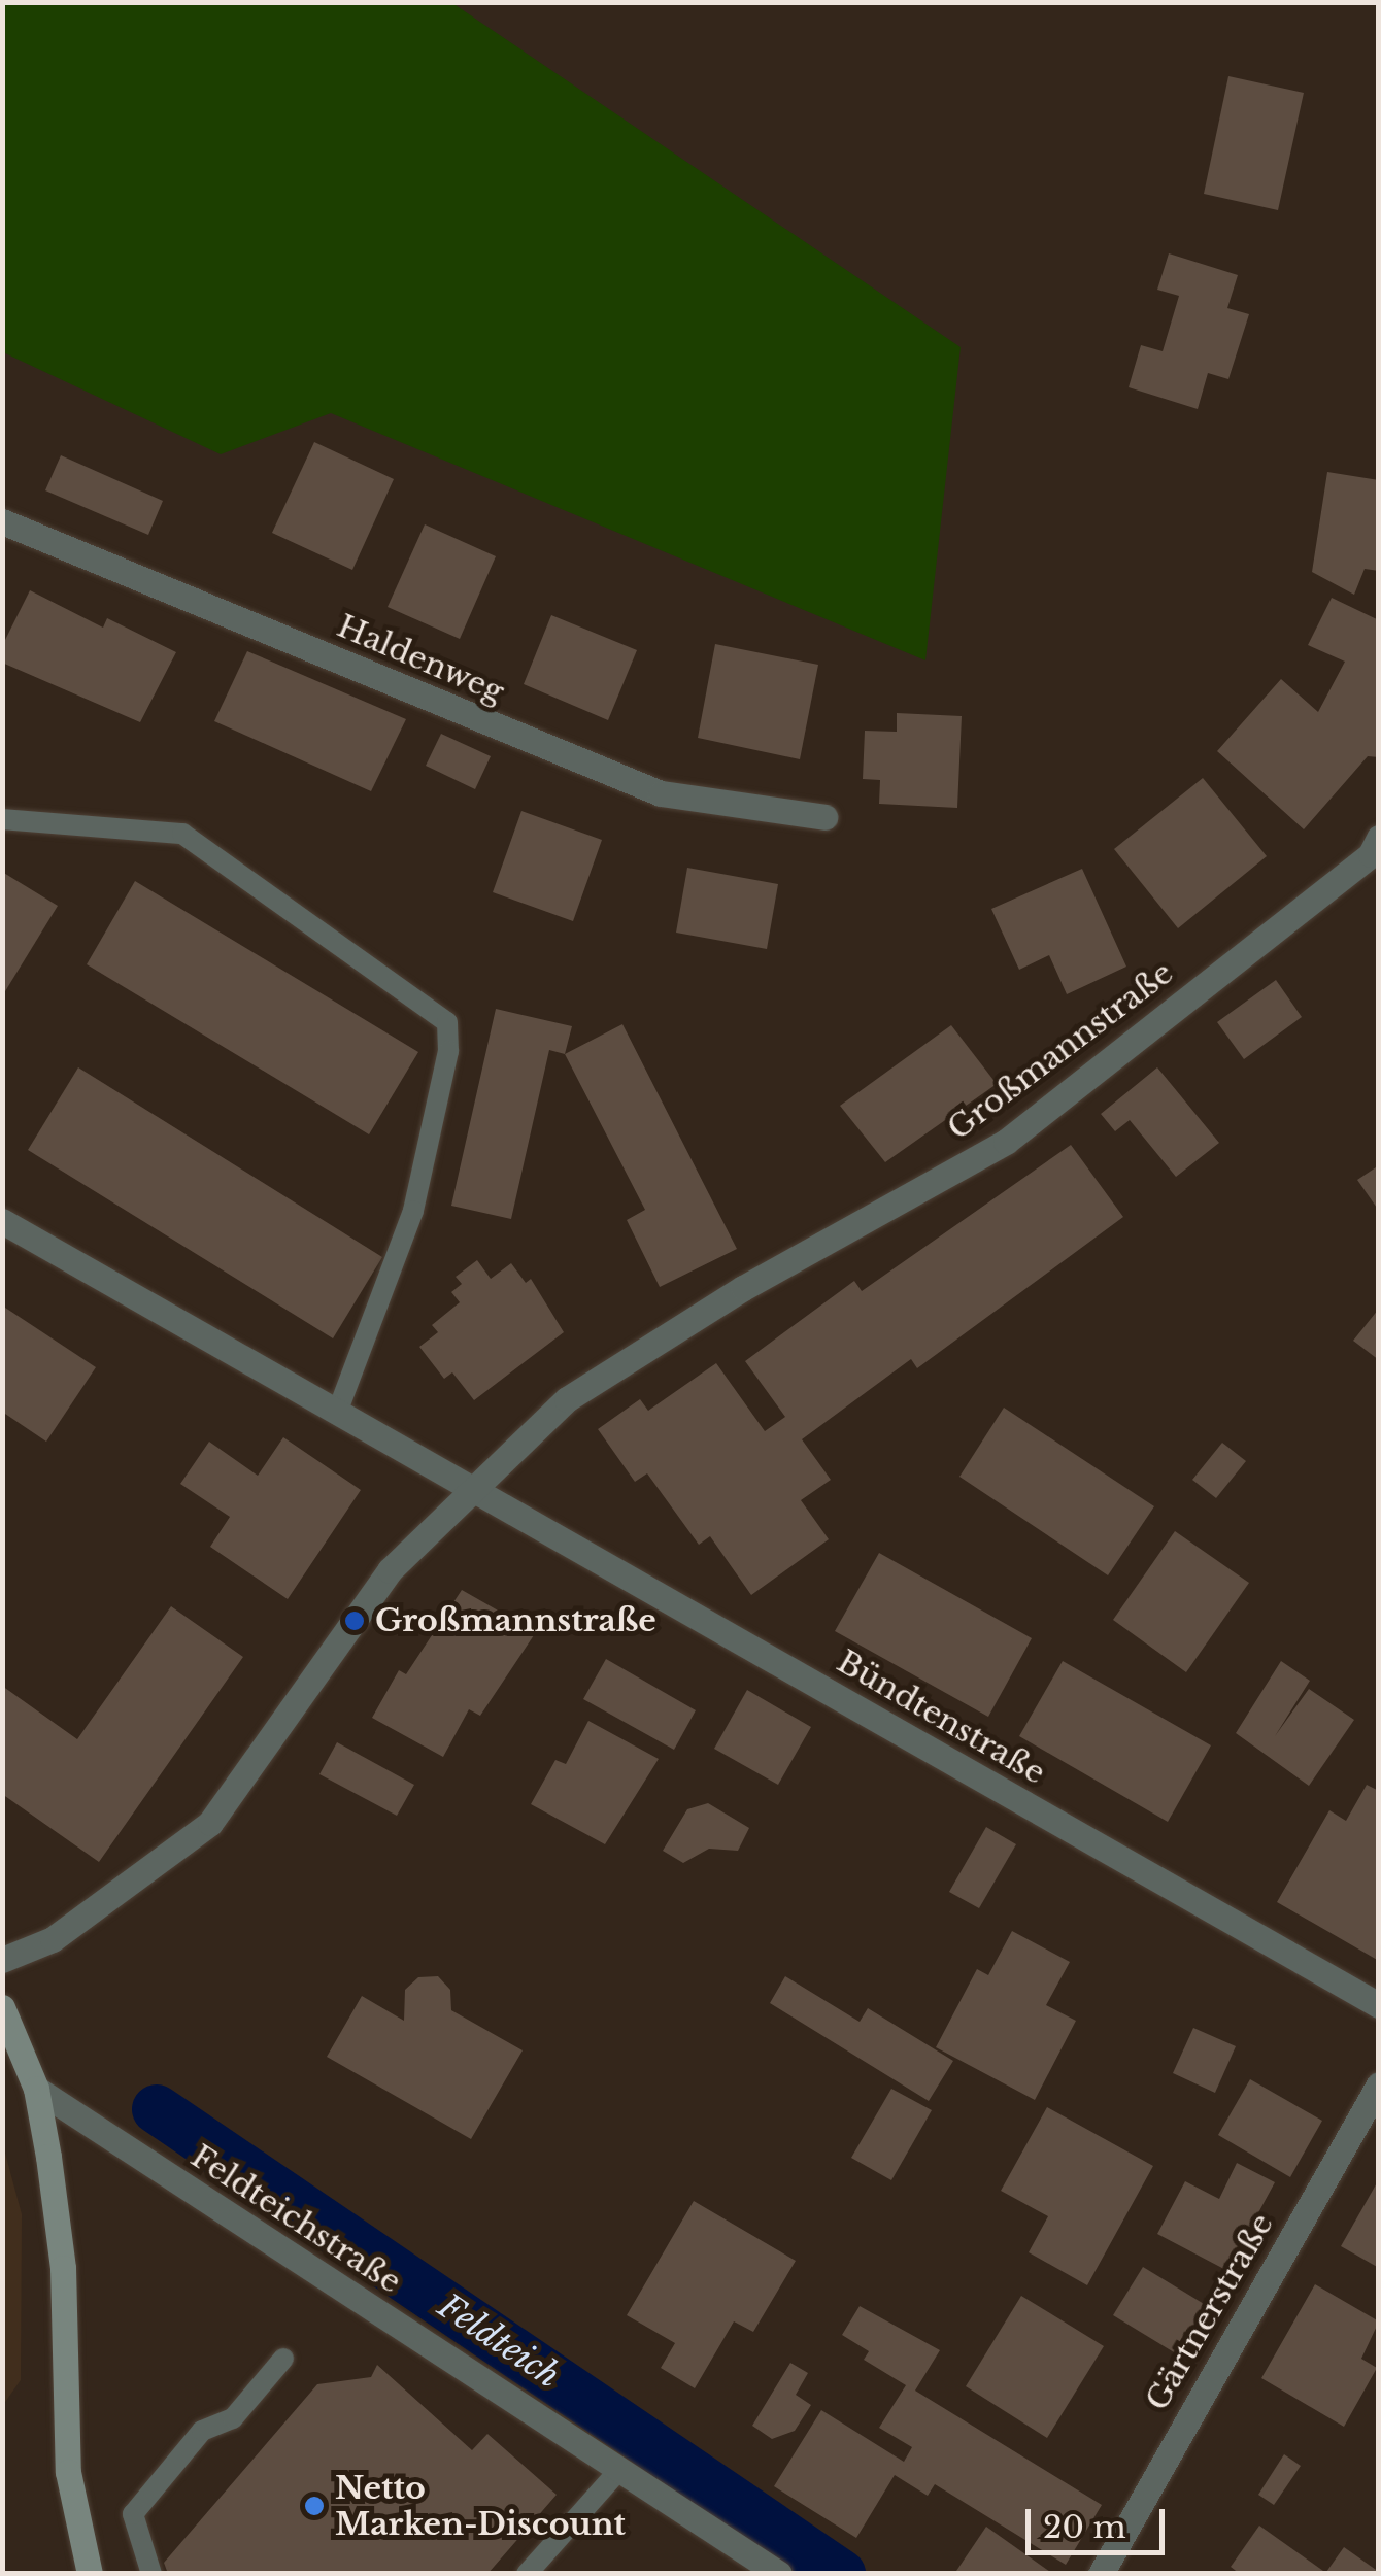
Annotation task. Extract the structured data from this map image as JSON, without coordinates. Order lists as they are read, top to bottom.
{
  "streets": {
    "street": [
      "Haldenweg",
      "Großmannstraße",
      "Bündtenstraße",
      "Feldteichstraße",
      "Gärtnerstraße"
    ]
  },
  "crossings": [
    ["Großmannstraße", "Bündtenstraße"]
  ],
  "water": ["Feldteich"],
  "places": ["Großmannstraße", "Netto Marken-Discount"],
  "scale_bar": "20 m"
}
